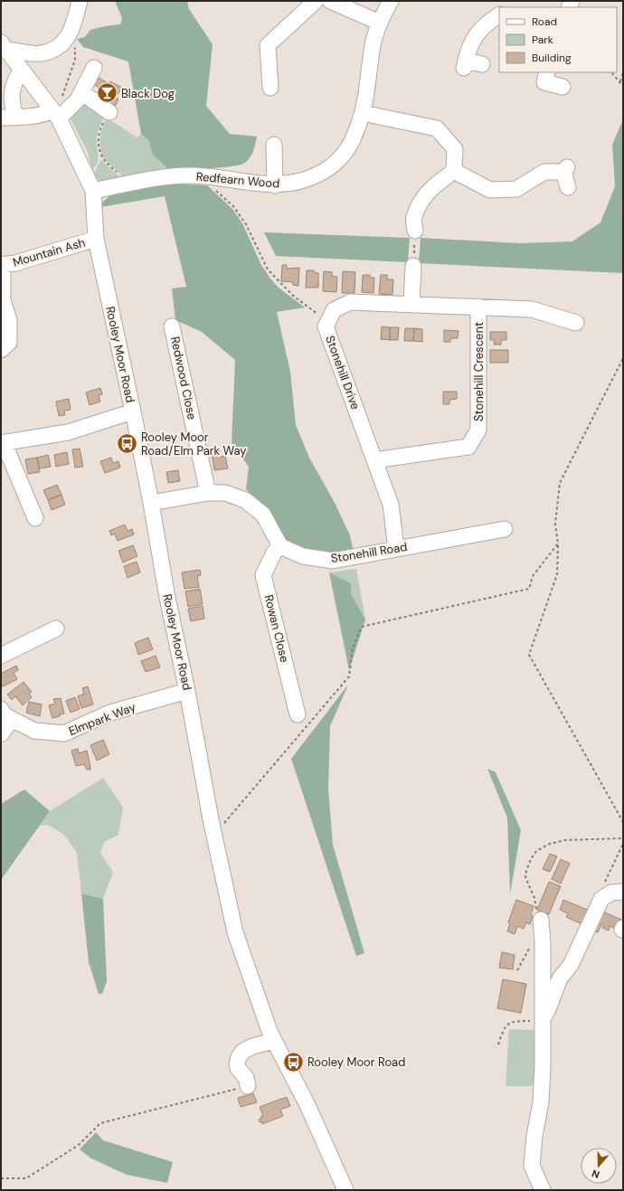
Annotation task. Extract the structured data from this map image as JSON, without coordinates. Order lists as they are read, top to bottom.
{
  "streets": {
    "street": [
      "Redfearn Wood",
      "Mountain Ash",
      "Rooley Moor Road",
      "Stonehill Crescent",
      "Stonehill Drive",
      "Redwood Close",
      "Stonehill Road",
      "Rowan Close",
      "Elmpark Way"
    ]
  },
  "crossings": [
    ["Redfearn Wood", "Rooley Moor Road"],
    ["Mountain Ash", "Rooley Moor Road"],
    ["Rooley Moor Road", "Elmpark Way"],
    ["Stonehill Crescent", "Stonehill Drive"],
    ["Stonehill Drive", "Stonehill Road"],
    ["Stonehill Road", "Rowan Close"]
  ],
  "places": {
    "bar": ["Black Dog"],
    "bus stop": ["Rooley Moor Road/Elm Park Way", "Rooley Moor Road"]
  },
  "legend": ["Road", "Park", "Building"],
  "north": "bottom"
}
